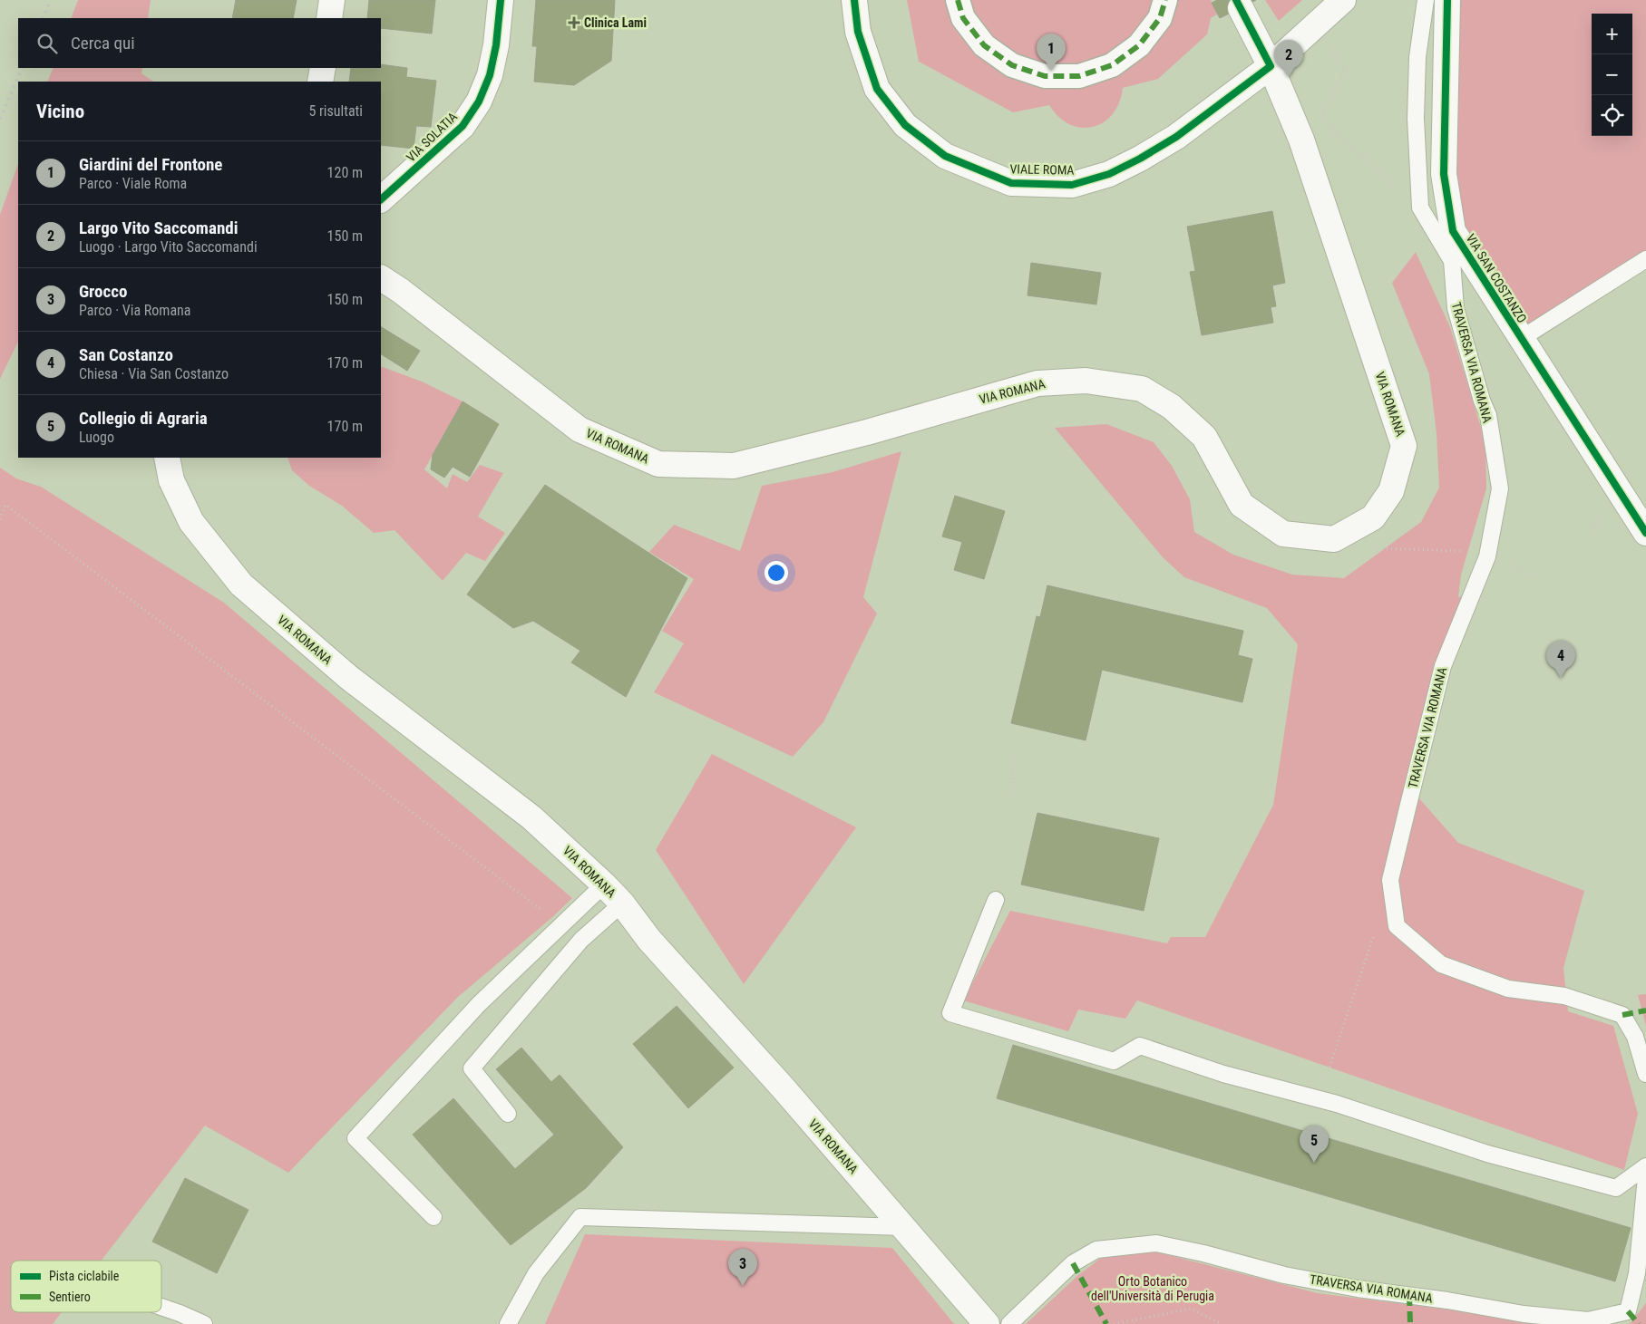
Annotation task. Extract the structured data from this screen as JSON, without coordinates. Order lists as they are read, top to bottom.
{
  "streets": {
    "main road": [
      "VIA SOLATIA",
      "VIALE ROMA",
      "VIA SAN COSTANZO",
      "VIA ROMANA"
    ],
    "lane": ["TRAVERSA VIA ROMANA"]
  },
  "crossings": [
    ["VIALE ROMA", "VIA ROMANA"],
    ["VIA SAN COSTANZO", "TRAVERSA VIA ROMANA"]
  ],
  "parks": ["Orto Botanico dell'Università di Perugia"],
  "places": {
    "health": ["Clinica Lami"]
  },
  "legend": ["Pista ciclabile", "Sentiero"],
  "page": {
    "map_buttons": ["+", "−"],
    "search": "Cerca qui",
    "pins": [
      "1",
      "2",
      "4",
      "5",
      "3"
    ],
    "heading": ["Vicino", "5 risultati"],
    "list": [
      {
        "mark": "1",
        "name": "Giardini del Frontone",
        "note": "Parco · Viale Roma",
        "value": "120 m"
      },
      {
        "mark": "2",
        "name": "Largo Vito Saccomandi",
        "note": "Luogo · Largo Vito Saccomandi",
        "value": "150 m"
      },
      {
        "mark": "3",
        "name": "Grocco",
        "note": "Parco · Via Romana",
        "value": "150 m"
      },
      {
        "mark": "4",
        "name": "San Costanzo",
        "note": "Chiesa · Via San Costanzo",
        "value": "170 m"
      },
      {
        "mark": "5",
        "name": "Collegio di Agraria",
        "note": "Luogo",
        "value": "170 m"
      }
    ]
  }
}
